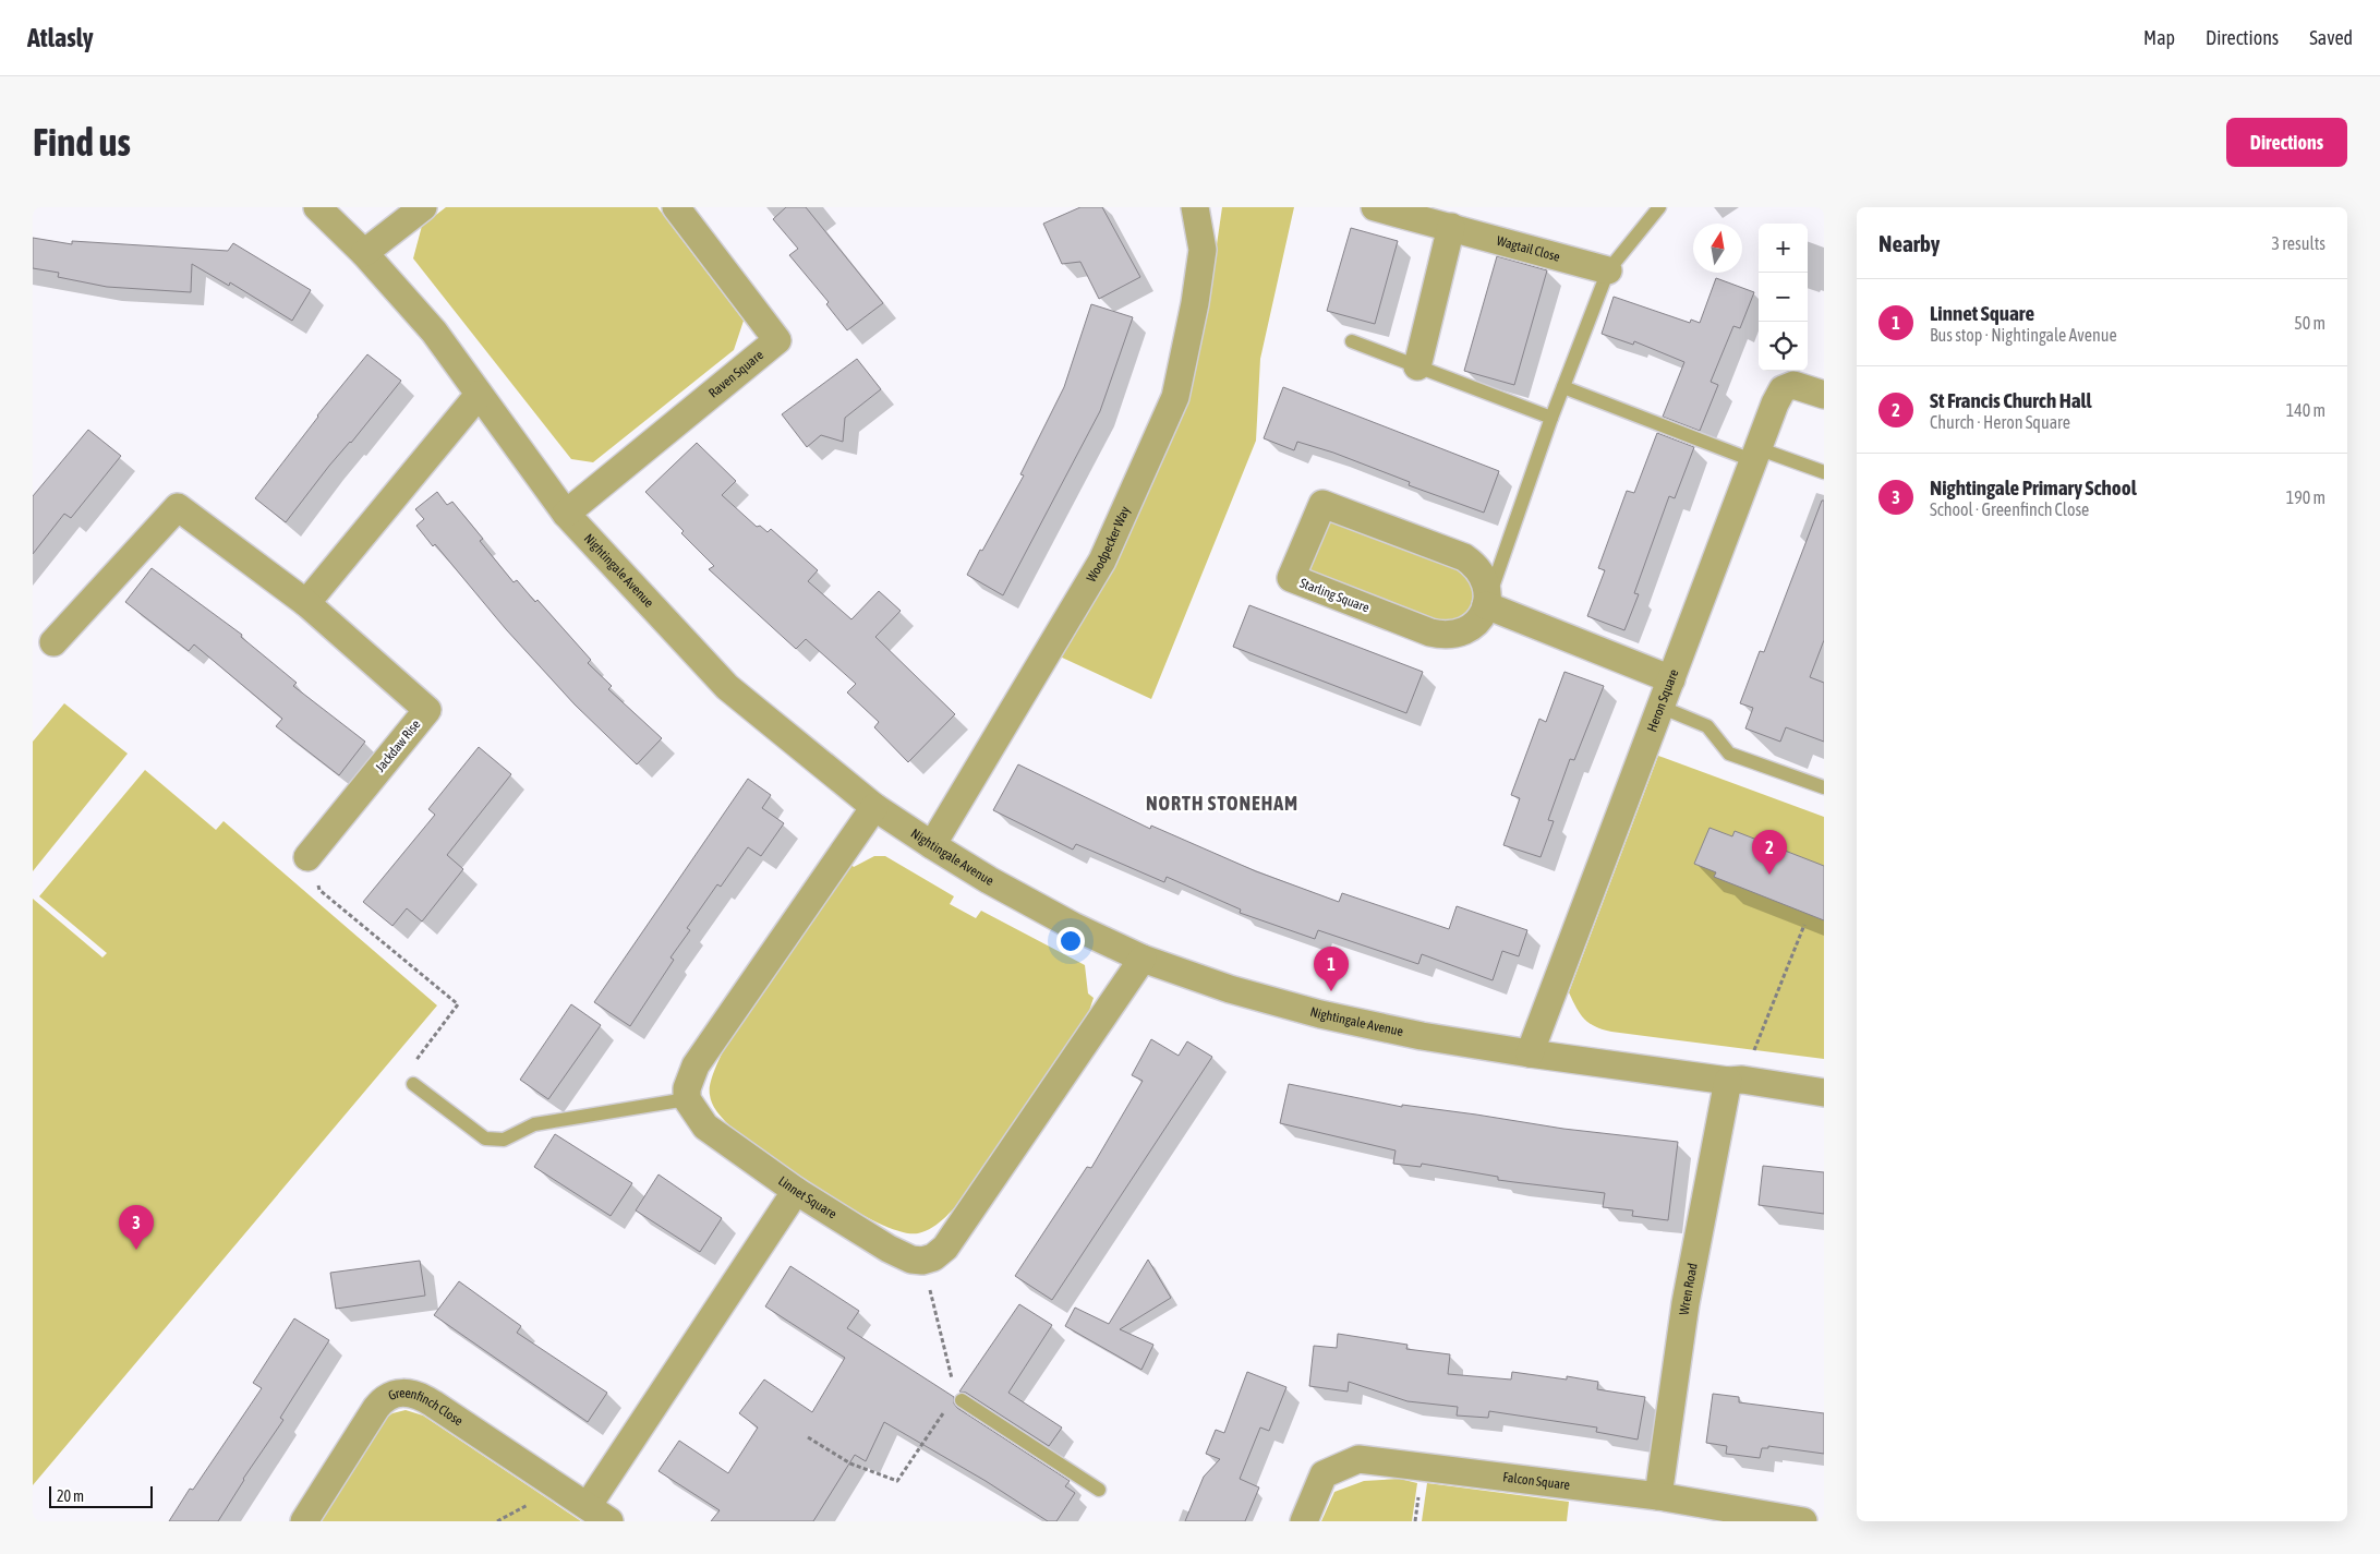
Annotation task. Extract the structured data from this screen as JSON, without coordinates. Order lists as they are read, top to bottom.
{
  "streets": {
    "street": [
      "Wagtail Close",
      "Raven Square",
      "Woodpecker Way",
      "Nightingale Avenue",
      "Starling Square",
      "Heron Square",
      "Jackdaw Rise",
      "Linnet Square",
      "Wren Road",
      "Greenfinch Close",
      "Falcon Square"
    ]
  },
  "crossings": [
    ["Raven Square", "Nightingale Avenue"],
    ["Woodpecker Way", "Nightingale Avenue"],
    ["Nightingale Avenue", "Heron Square"],
    ["Nightingale Avenue", "Wren Road"],
    ["Linnet Square", "Greenfinch Close"],
    ["Wren Road", "Falcon Square"]
  ],
  "districts": ["NORTH STONEHAM"],
  "scale_bar": "20 m",
  "north": "top",
  "page": {
    "header": "Atlasly",
    "nav": ["Map", "Directions", "Saved"],
    "buttons": "Directions",
    "title": "Find us",
    "heading": ["Nearby", "3 results"],
    "map_buttons": ["+", "−"],
    "list": [
      {
        "mark": "1",
        "name": "Linnet Square",
        "note": "Bus stop · Nightingale Avenue",
        "value": "50 m"
      },
      {
        "mark": "2",
        "name": "St Francis Church Hall",
        "note": "Church · Heron Square",
        "value": "140 m"
      },
      {
        "mark": "3",
        "name": "Nightingale Primary School",
        "note": "School · Greenfinch Close",
        "value": "190 m"
      }
    ],
    "pins": ["2", "1", "3"],
    "scale": "20 m"
  }
}
